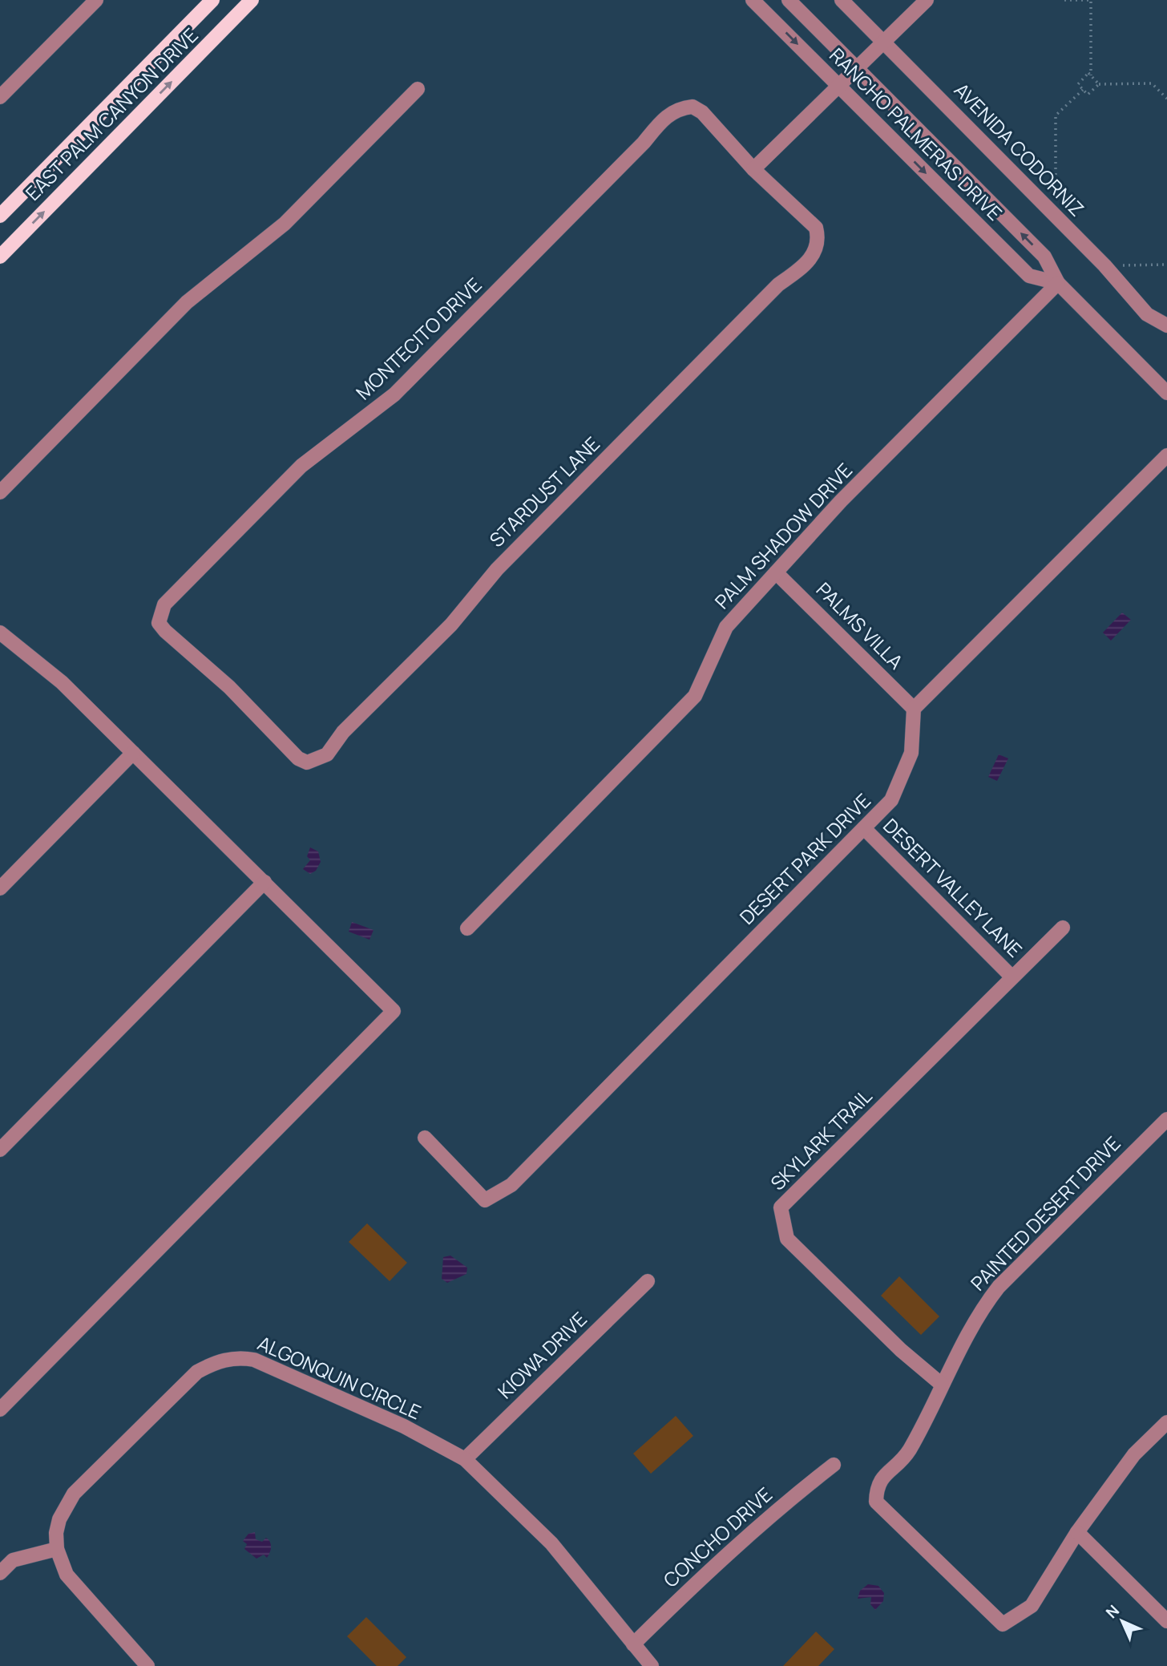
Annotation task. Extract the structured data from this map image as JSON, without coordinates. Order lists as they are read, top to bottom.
{
  "streets": {
    "main road": ["EAST PALM CANYON DRIVE"],
    "street": [
      "RANCHO PALMERAS DRIVE",
      "AVENIDA CODORNIZ",
      "MONTECITO DRIVE",
      "STARDUST LANE",
      "PALM SHADOW DRIVE",
      "PALMS VILLA",
      "DESERT PARK DRIVE",
      "DESERT VALLEY LANE",
      "SKYLARK TRAIL",
      "PAINTED DESERT DRIVE",
      "KIOWA DRIVE",
      "ALGONQUIN CIRCLE",
      "CONCHO DRIVE"
    ]
  },
  "crossings": [
    ["RANCHO PALMERAS DRIVE", "PALM SHADOW DRIVE"],
    ["MONTECITO DRIVE", "STARDUST LANE"],
    ["PALM SHADOW DRIVE", "PALMS VILLA"],
    ["PALMS VILLA", "DESERT PARK DRIVE"],
    ["DESERT PARK DRIVE", "DESERT VALLEY LANE"],
    ["DESERT VALLEY LANE", "SKYLARK TRAIL"],
    ["SKYLARK TRAIL", "PAINTED DESERT DRIVE"],
    ["KIOWA DRIVE", "ALGONQUIN CIRCLE"],
    ["ALGONQUIN CIRCLE", "CONCHO DRIVE"]
  ],
  "north": "top left"
}
